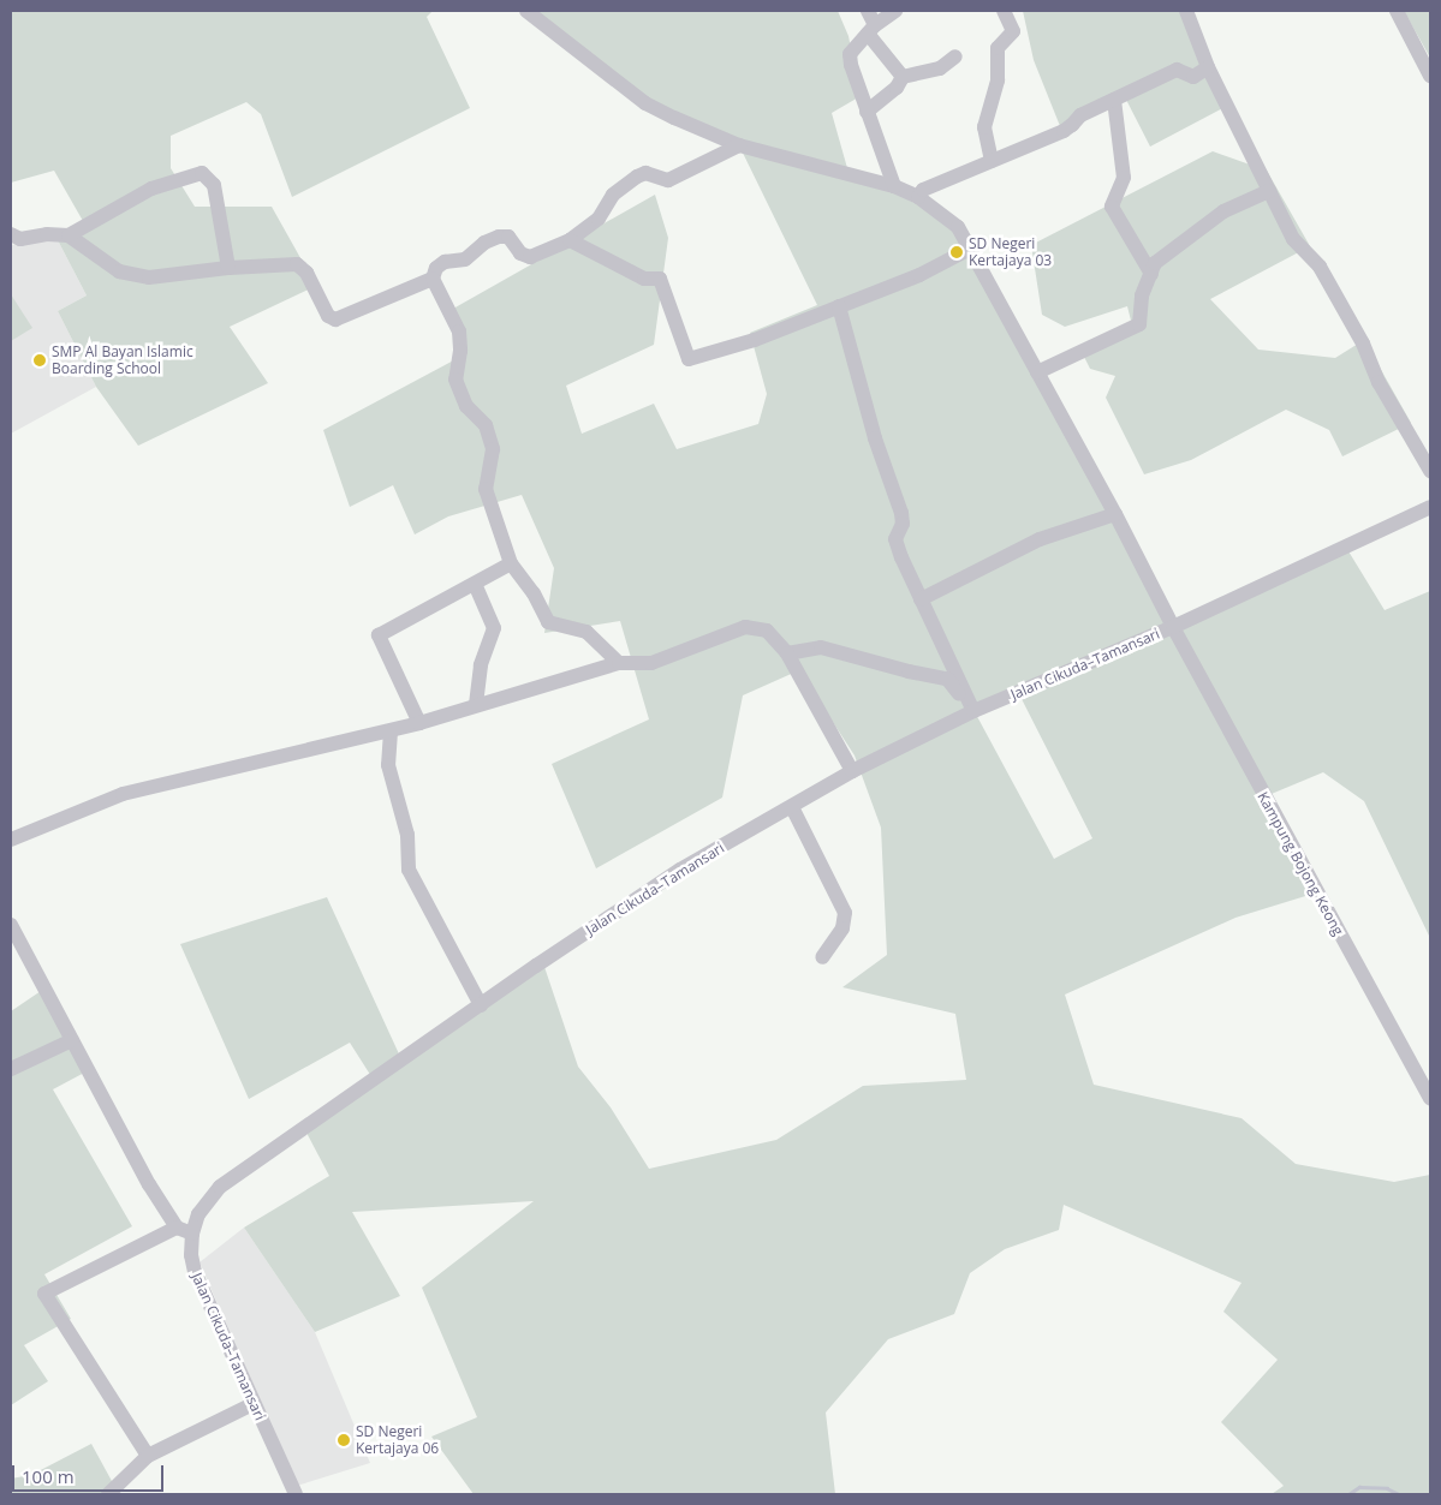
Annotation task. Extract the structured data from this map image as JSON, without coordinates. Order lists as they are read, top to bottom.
{
  "streets": {
    "street": ["Jalan Cikuda–Tamansari", "Kampung Bojong Keong"]
  },
  "crossings": [
    ["Jalan Cikuda–Tamansari", "Kampung Bojong Keong"]
  ],
  "places": ["SD Negeri Kertajaya 03", "SMP Al Bayan Islamic Boarding School", "SD Negeri Kertajaya 06"],
  "scale_bar": "100 m"
}
